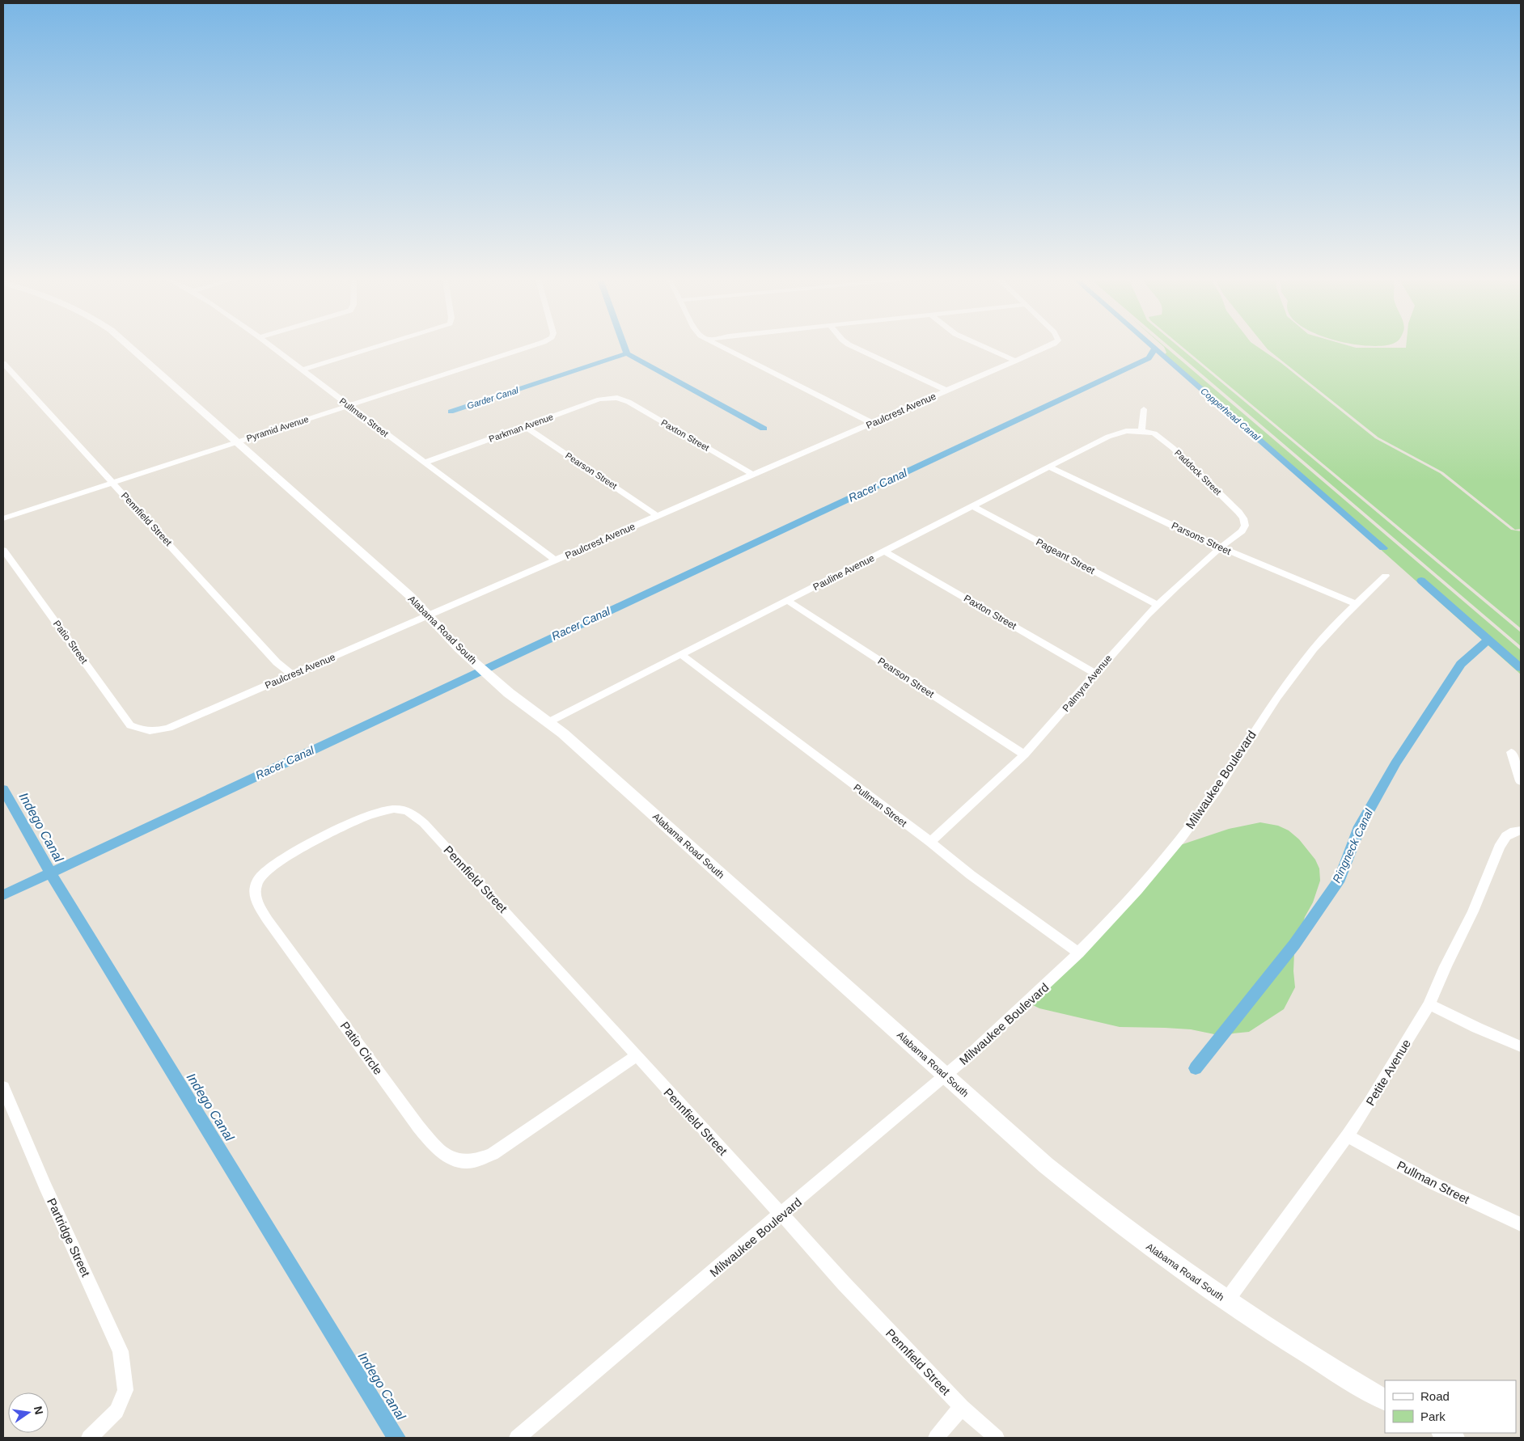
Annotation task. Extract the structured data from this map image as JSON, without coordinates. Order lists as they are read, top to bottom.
{
  "streets": {
    "street": [
      "Paulcrest Avenue",
      "Pullman Street",
      "Parkman Avenue",
      "Pyramid Avenue",
      "Paxton Street",
      "Pearson Street",
      "Paddock Street",
      "Pennfield Street",
      "Parsons Street",
      "Pageant Street",
      "Pauline Avenue",
      "Alabama Road South",
      "Patio Street",
      "Palmyra Avenue",
      "Milwaukee Boulevard",
      "Patio Circle",
      "Petite Avenue",
      "Partridge Street"
    ]
  },
  "crossings": [
    ["Paulcrest Avenue", "Pullman Street"],
    ["Paulcrest Avenue", "Paxton Street"],
    ["Paulcrest Avenue", "Pearson Street"],
    ["Paulcrest Avenue", "Pennfield Street"],
    ["Paulcrest Avenue", "Alabama Road South"],
    ["Paulcrest Avenue", "Patio Street"],
    ["Pullman Street", "Parkman Avenue"],
    ["Pullman Street", "Pyramid Avenue"],
    ["Pullman Street", "Pauline Avenue"],
    ["Pullman Street", "Palmyra Avenue"],
    ["Pullman Street", "Milwaukee Boulevard"],
    ["Pullman Street", "Petite Avenue"],
    ["Parkman Avenue", "Paxton Street"],
    ["Parkman Avenue", "Pearson Street"],
    ["Pyramid Avenue", "Pennfield Street"],
    ["Pyramid Avenue", "Alabama Road South"],
    ["Paxton Street", "Pauline Avenue"],
    ["Paxton Street", "Palmyra Avenue"],
    ["Pearson Street", "Pauline Avenue"],
    ["Pearson Street", "Palmyra Avenue"],
    ["Paddock Street", "Pauline Avenue"],
    ["Paddock Street", "Palmyra Avenue"],
    ["Pennfield Street", "Milwaukee Boulevard"],
    ["Pennfield Street", "Patio Circle"],
    ["Parsons Street", "Pauline Avenue"],
    ["Parsons Street", "Palmyra Avenue"],
    ["Parsons Street", "Milwaukee Boulevard"],
    ["Pageant Street", "Pauline Avenue"],
    ["Pageant Street", "Palmyra Avenue"],
    ["Pauline Avenue", "Alabama Road South"],
    ["Alabama Road South", "Milwaukee Boulevard"],
    ["Alabama Road South", "Petite Avenue"]
  ],
  "water": [
    "Garder Canal",
    "Copperhead Canal",
    "Racer Canal",
    "Indego Canal",
    "Ringneck Canal"
  ],
  "legend": ["Road", "Park"],
  "north": "right"
}
